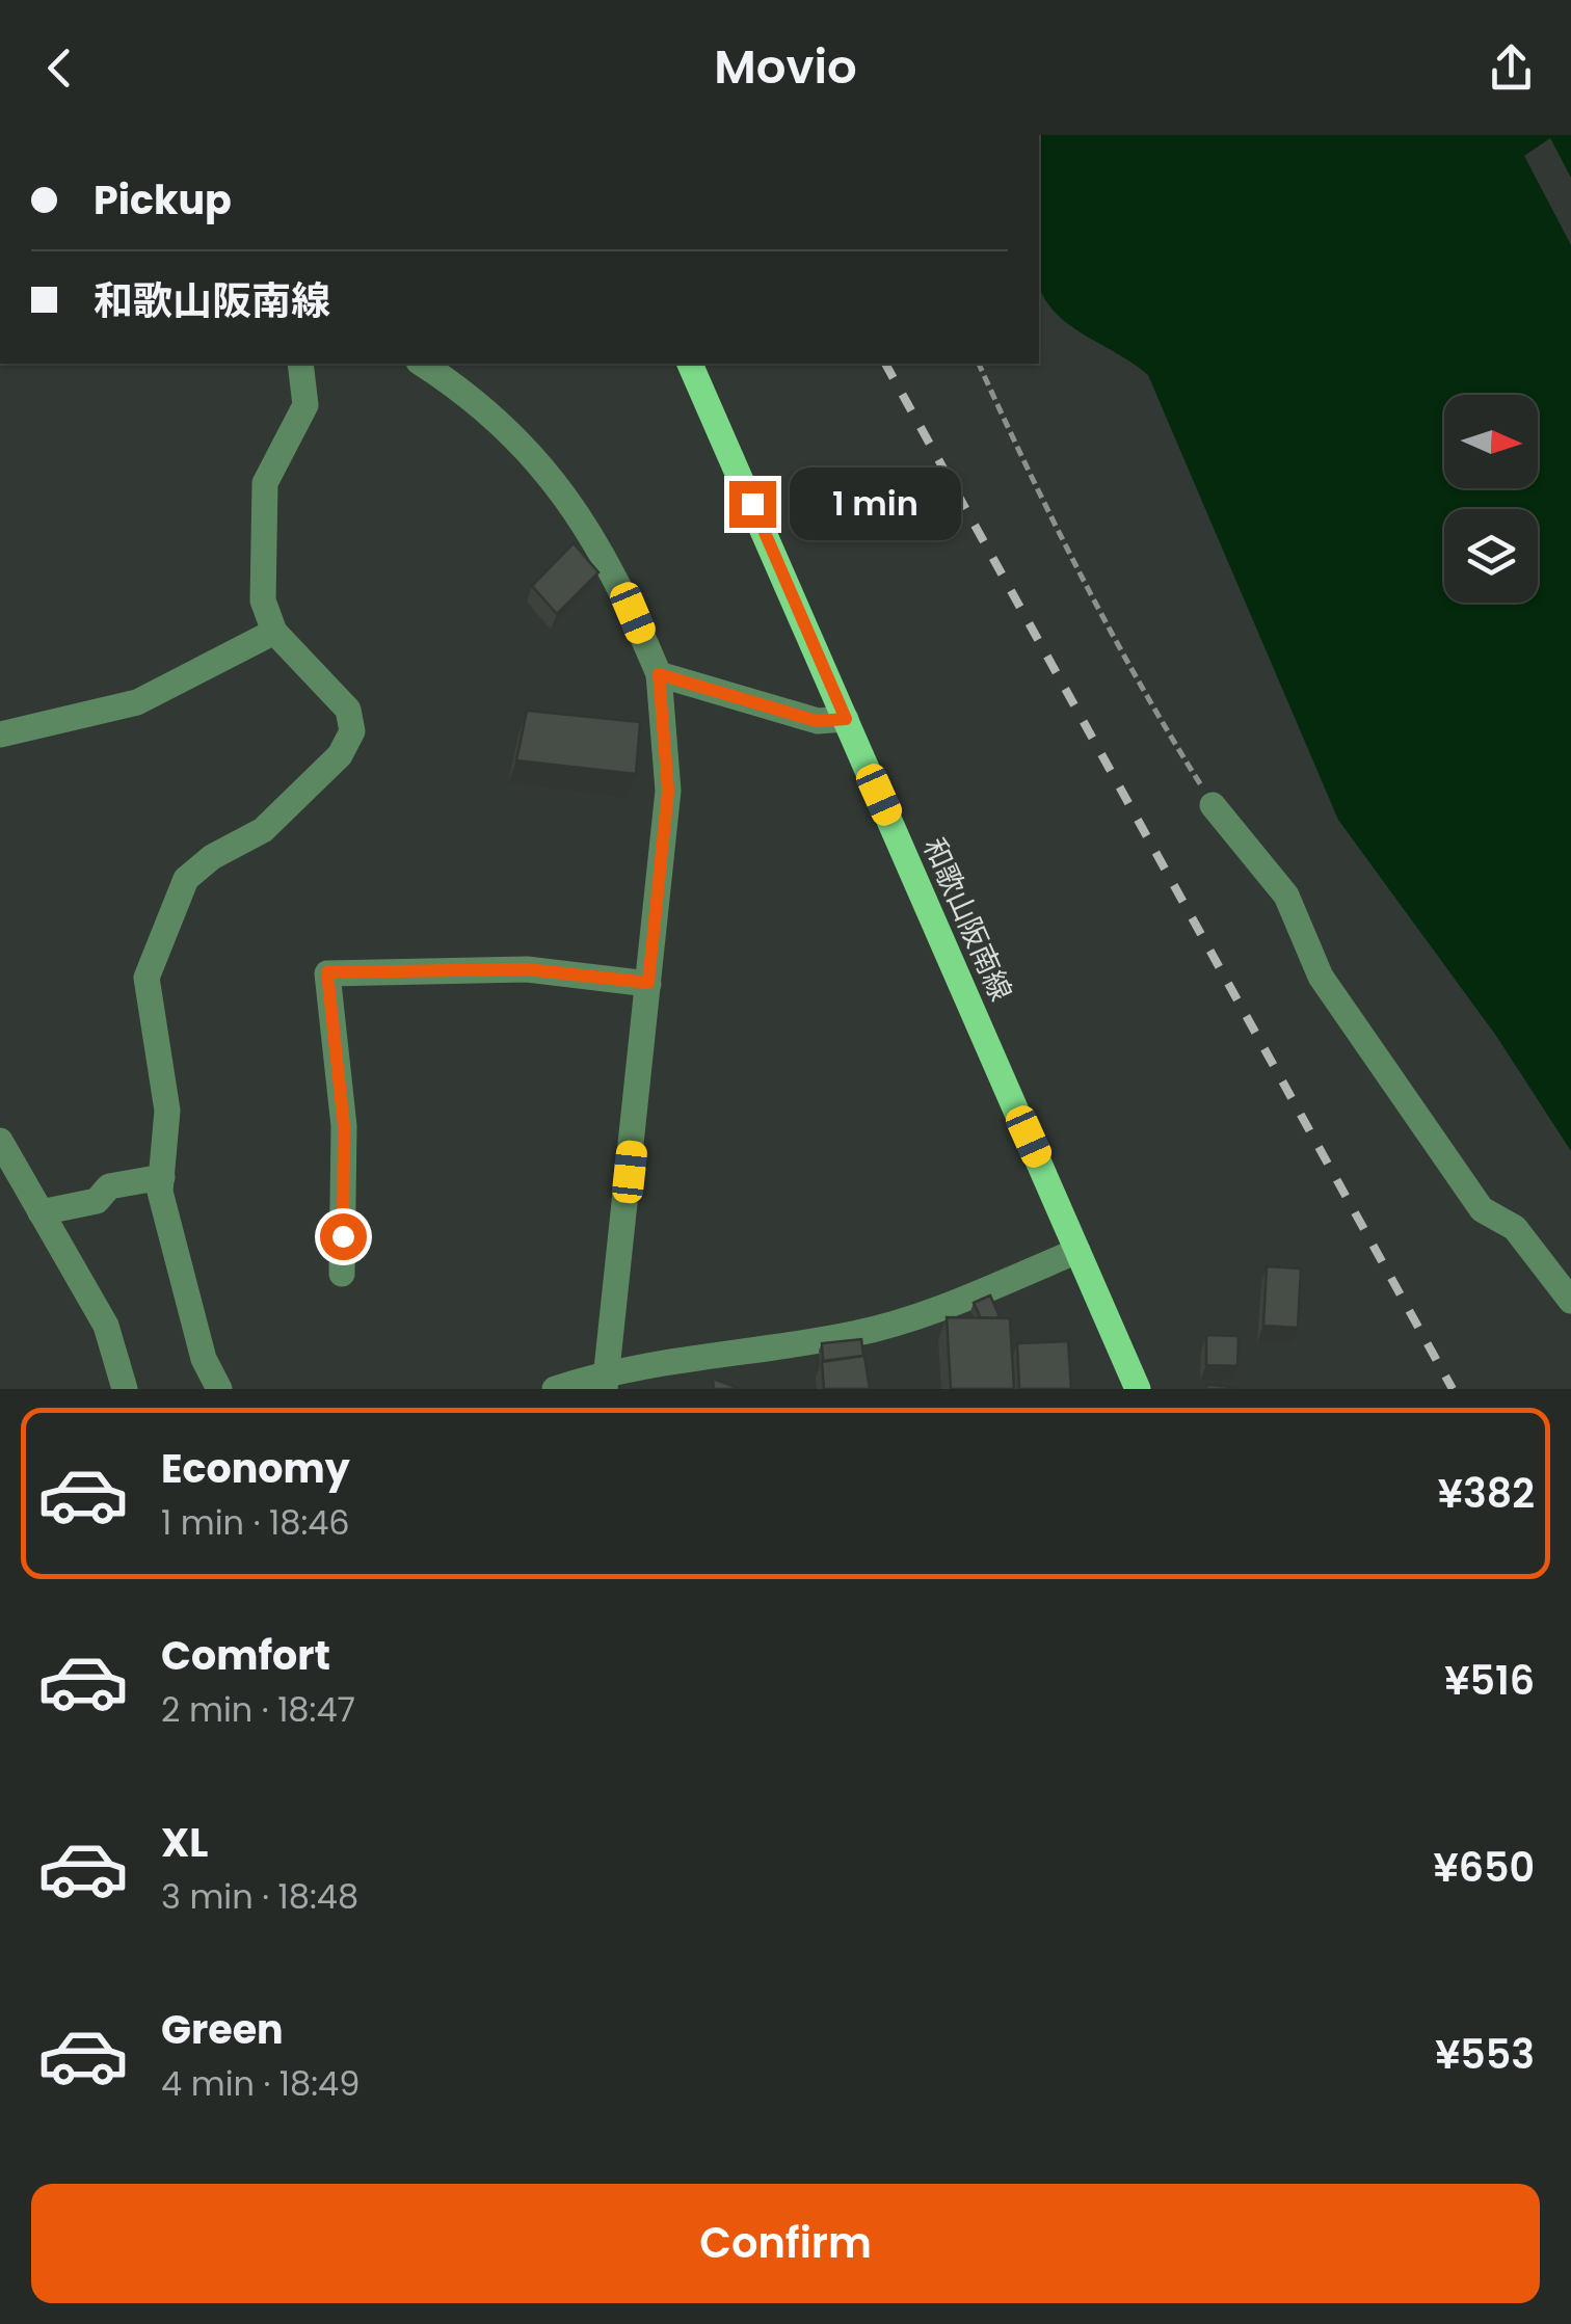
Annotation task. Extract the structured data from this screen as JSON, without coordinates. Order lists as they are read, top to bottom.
{
  "streets": {
    "main road": ["和歌山阪南線"]
  },
  "north": "right",
  "page": {
    "header": "Movio",
    "banner": ["Pickup", "和歌山阪南線"],
    "bubble": "1 min",
    "list": [
      {
        "name": "Economy",
        "note": "1 min · 18:46",
        "value": "¥382"
      },
      {
        "name": "Comfort",
        "note": "2 min · 18:47",
        "value": "¥516"
      },
      {
        "name": "XL",
        "note": "3 min · 18:48",
        "value": "¥650"
      },
      {
        "name": "Green",
        "note": "4 min · 18:49",
        "value": "¥553"
      }
    ],
    "buttons": "Confirm"
  }
}
